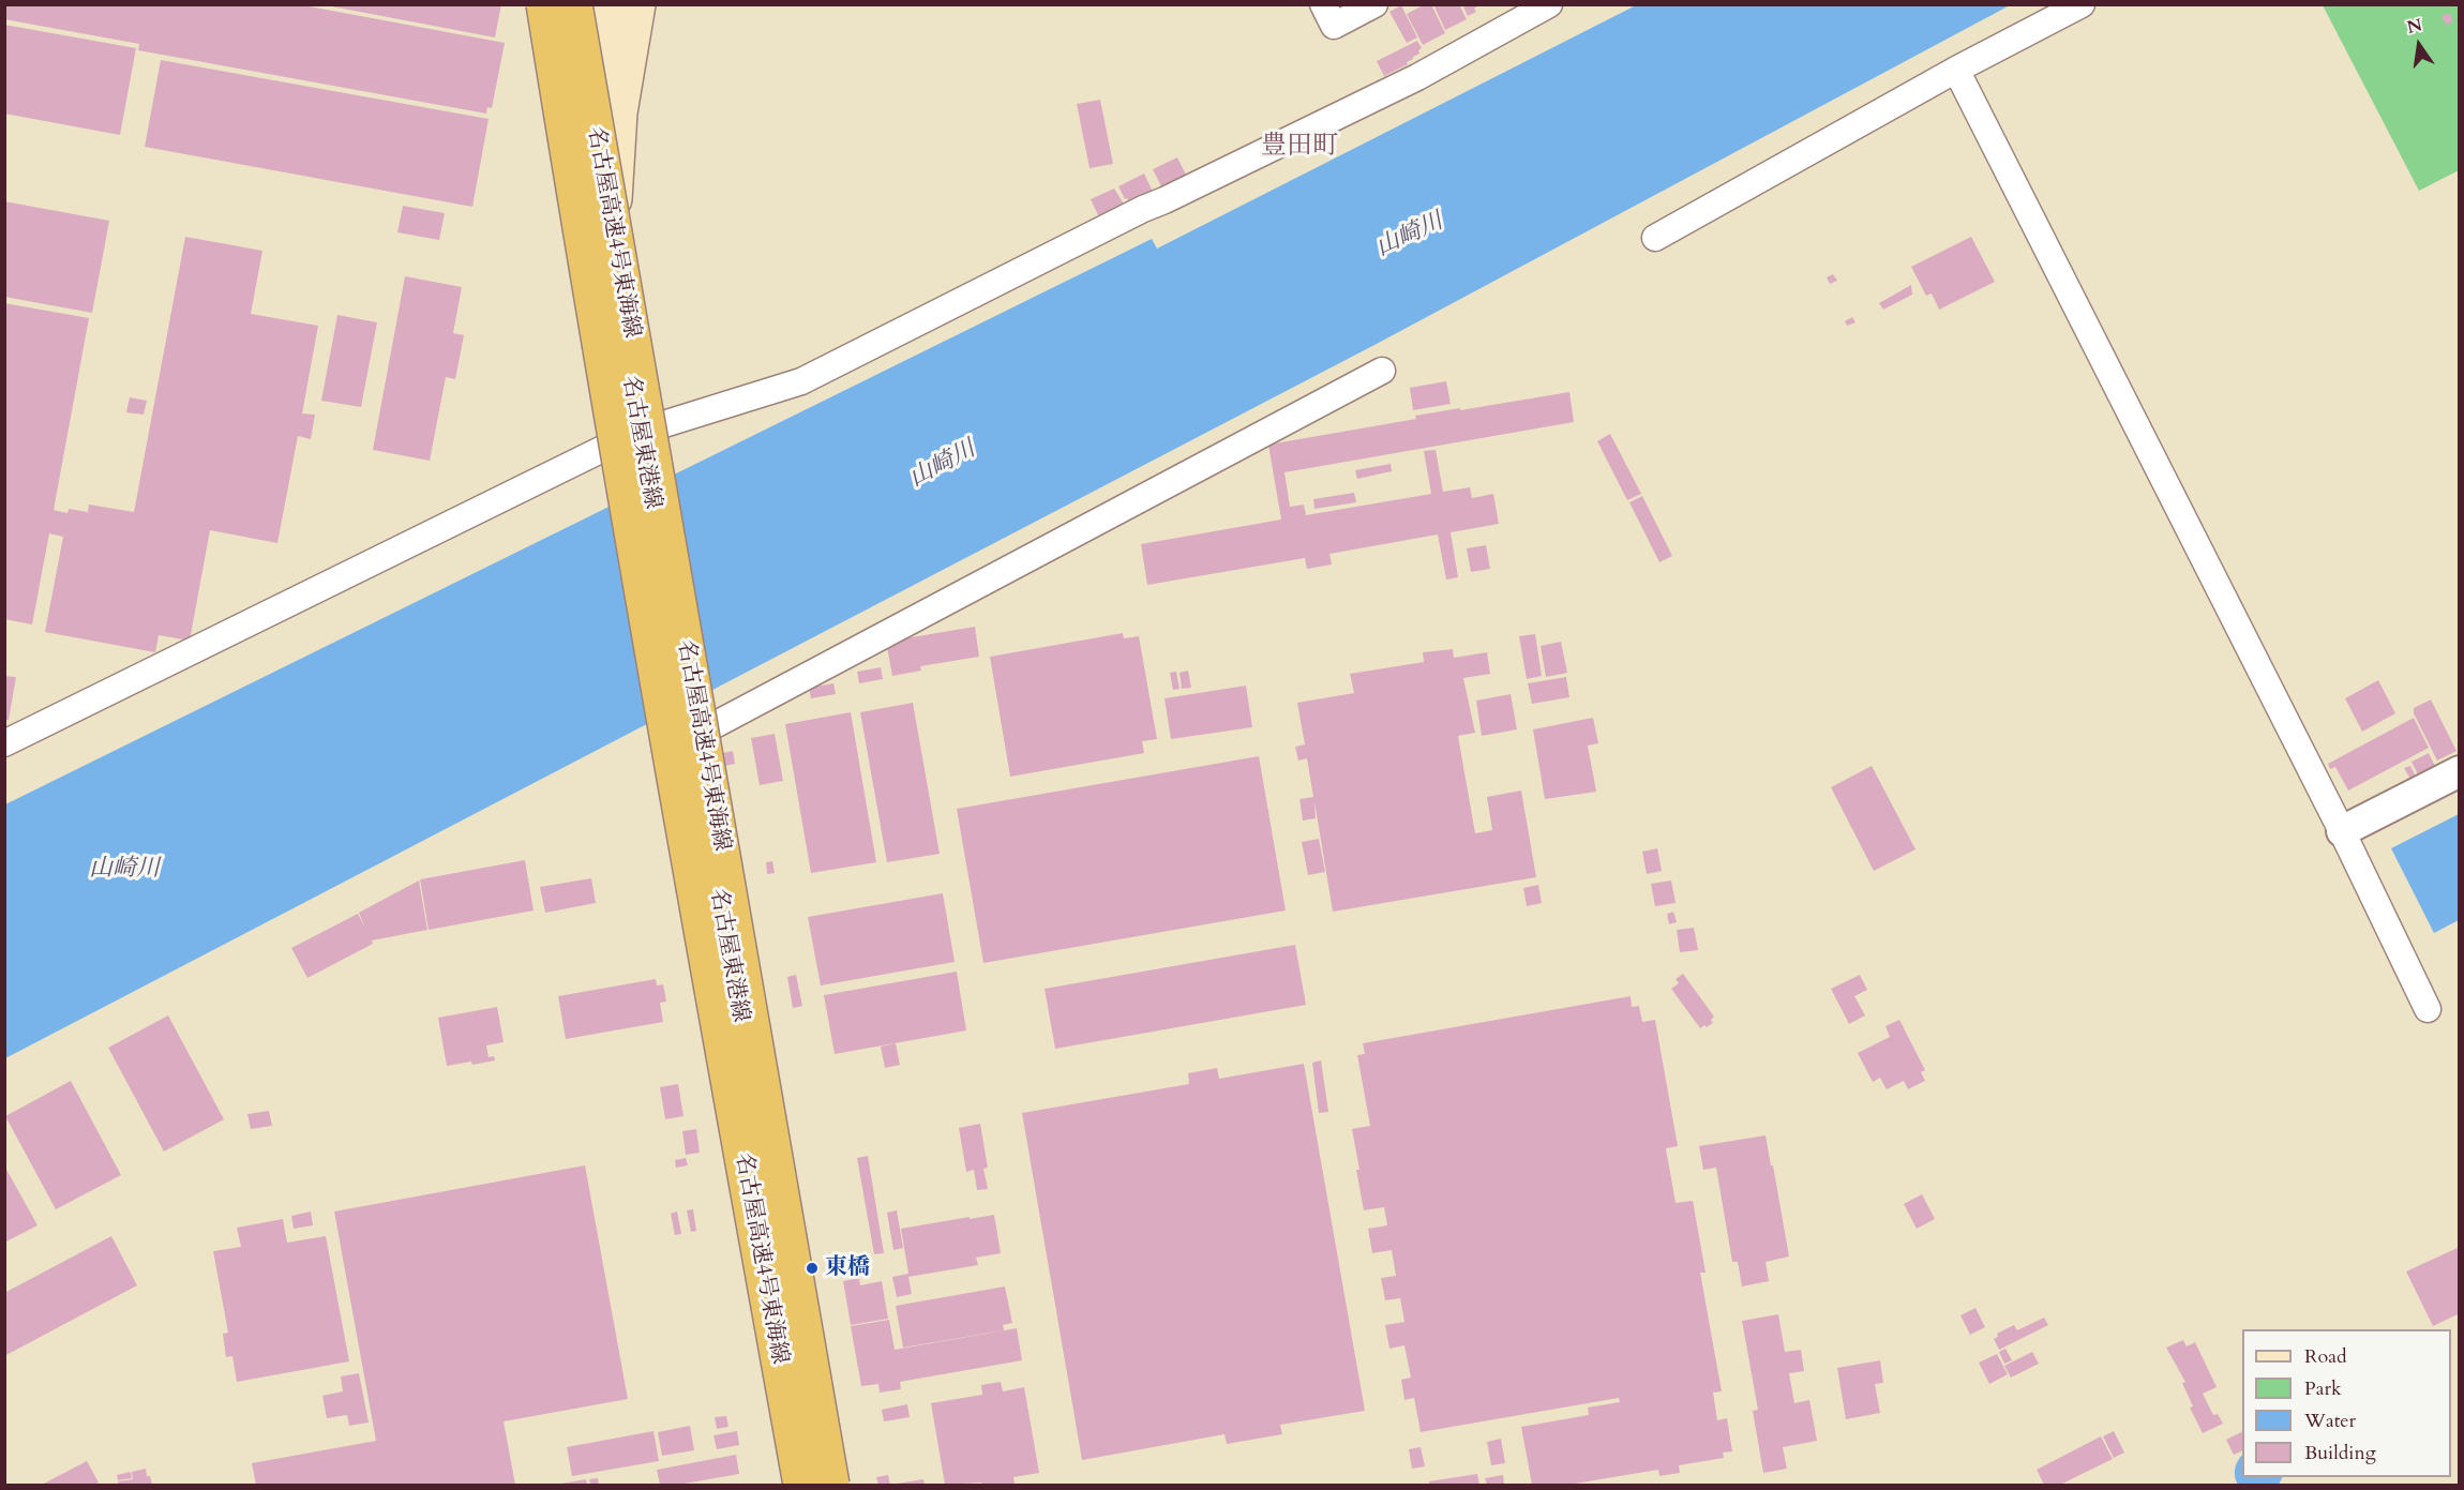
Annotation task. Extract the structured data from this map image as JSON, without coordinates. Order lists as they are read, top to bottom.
{
  "streets": {
    "highway": ["名古屋高速4号東海線"],
    "main road": ["名古屋東港線"]
  },
  "crossings": [
    ["名古屋高速4号東海線", "名古屋東港線"]
  ],
  "districts": ["豊田町"],
  "water": ["山崎川"],
  "places": ["東橋"],
  "legend": [
    "Road",
    "Park",
    "Water",
    "Building"
  ],
  "north": "top"
}
